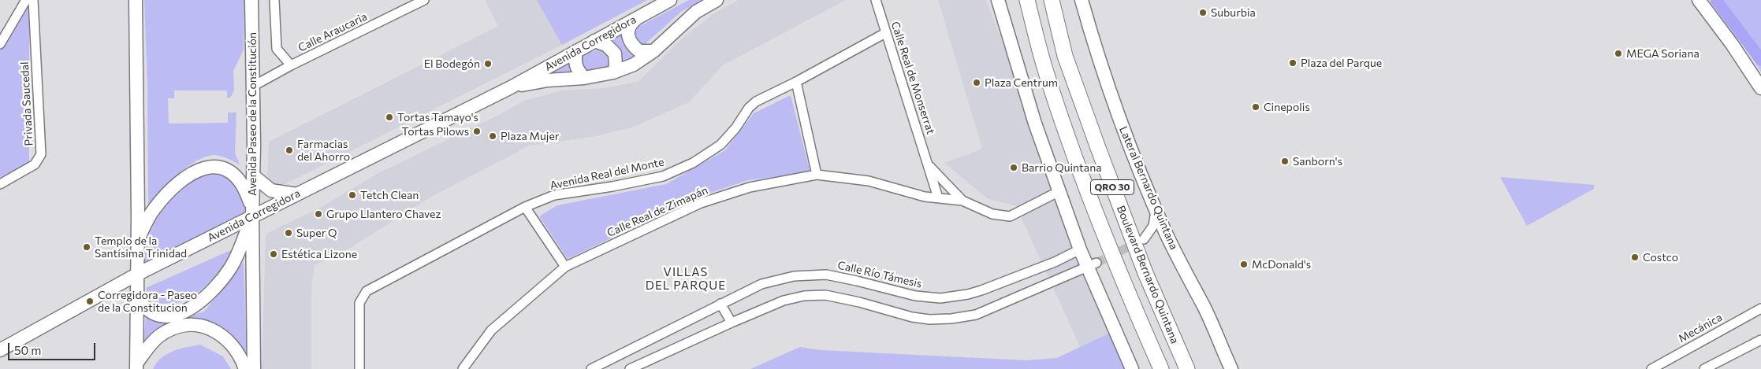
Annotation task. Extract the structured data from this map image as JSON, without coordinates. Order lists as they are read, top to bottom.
{
  "streets": {
    "main road": ["QRO 30", "Boulevard Bernardo Quintana"],
    "street": [
      "Calle Araucaria",
      "Avenida Corregidora",
      "Calle Real de Monserrat",
      "Privada Saucedal",
      "Avenida Paseo de la Constitución",
      "Avenida Real del Monte",
      "Lateral Bernardo Quintana",
      "Calle Real de Zimapán",
      "Calle Río Támesis",
      "Mecánica"
    ]
  },
  "crossings": [
    ["Calle Araucaria", "Avenida Paseo de la Constitución"],
    ["Avenida Corregidora", "Avenida Paseo de la Constitución"],
    ["Calle Real de Monserrat", "Avenida Real del Monte"],
    ["Calle Real de Monserrat", "Calle Real de Zimapán"]
  ],
  "districts": ["VILLAS DEL PARQUE"],
  "places": [
    "Suburbia",
    "MEGA Soriana",
    "Plaza del Parque",
    "El Bodegón",
    "Plaza Centrum",
    "Cinepolis",
    "Tortas Tamayo's",
    "Tortas Pilows",
    "Plaza Mujer",
    "Farmacias del Ahorro",
    "Sanborn's",
    "Barrio Quintana",
    "Tetch Clean",
    "Grupo Llantero Chavez",
    "Super Q",
    "Templo de la Santísima Trinidad",
    "Estética Lizone",
    "Costco",
    "McDonald's",
    "Corregidora - Paseo de la Constitucion"
  ],
  "scale_bar": "50 m"
}
